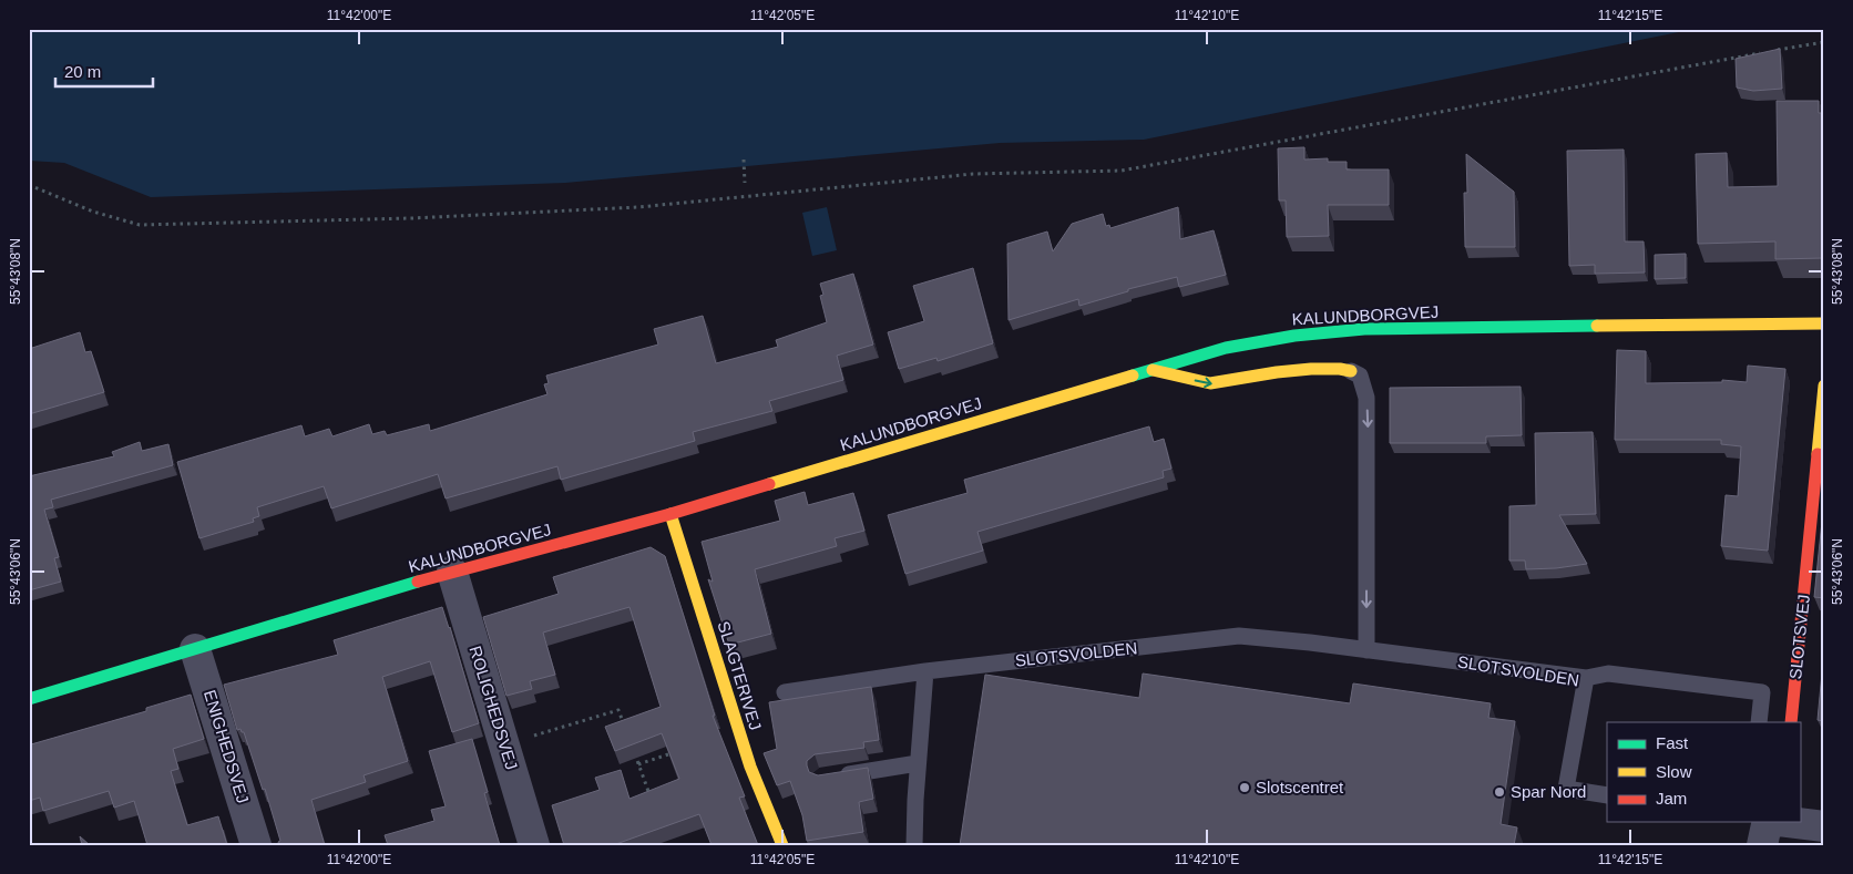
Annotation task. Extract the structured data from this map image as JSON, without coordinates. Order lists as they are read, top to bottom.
{
  "streets": {
    "street": [
      "KALUNDBORGVEJ",
      "SLOTSVEJ",
      "SLAGTERIVEJ",
      "ROLIGHEDSVEJ",
      "ENIGHEDSVEJ"
    ],
    "lane": ["SLOTSVOLDEN"]
  },
  "crossings": [
    ["KALUNDBORGVEJ", "SLAGTERIVEJ"],
    ["KALUNDBORGVEJ", "ROLIGHEDSVEJ"],
    ["KALUNDBORGVEJ", "ENIGHEDSVEJ"]
  ],
  "places": ["Slotscentret", "Spar Nord"],
  "legend": ["Fast", "Slow", "Jam"],
  "scale_bar": "20 m",
  "coordinates": [
    "11°42'00\"E",
    "11°42'05\"E",
    "11°42'10\"E",
    "11°42'15\"E",
    "55°43'08\"N",
    "55°43'06\"N"
  ]
}
